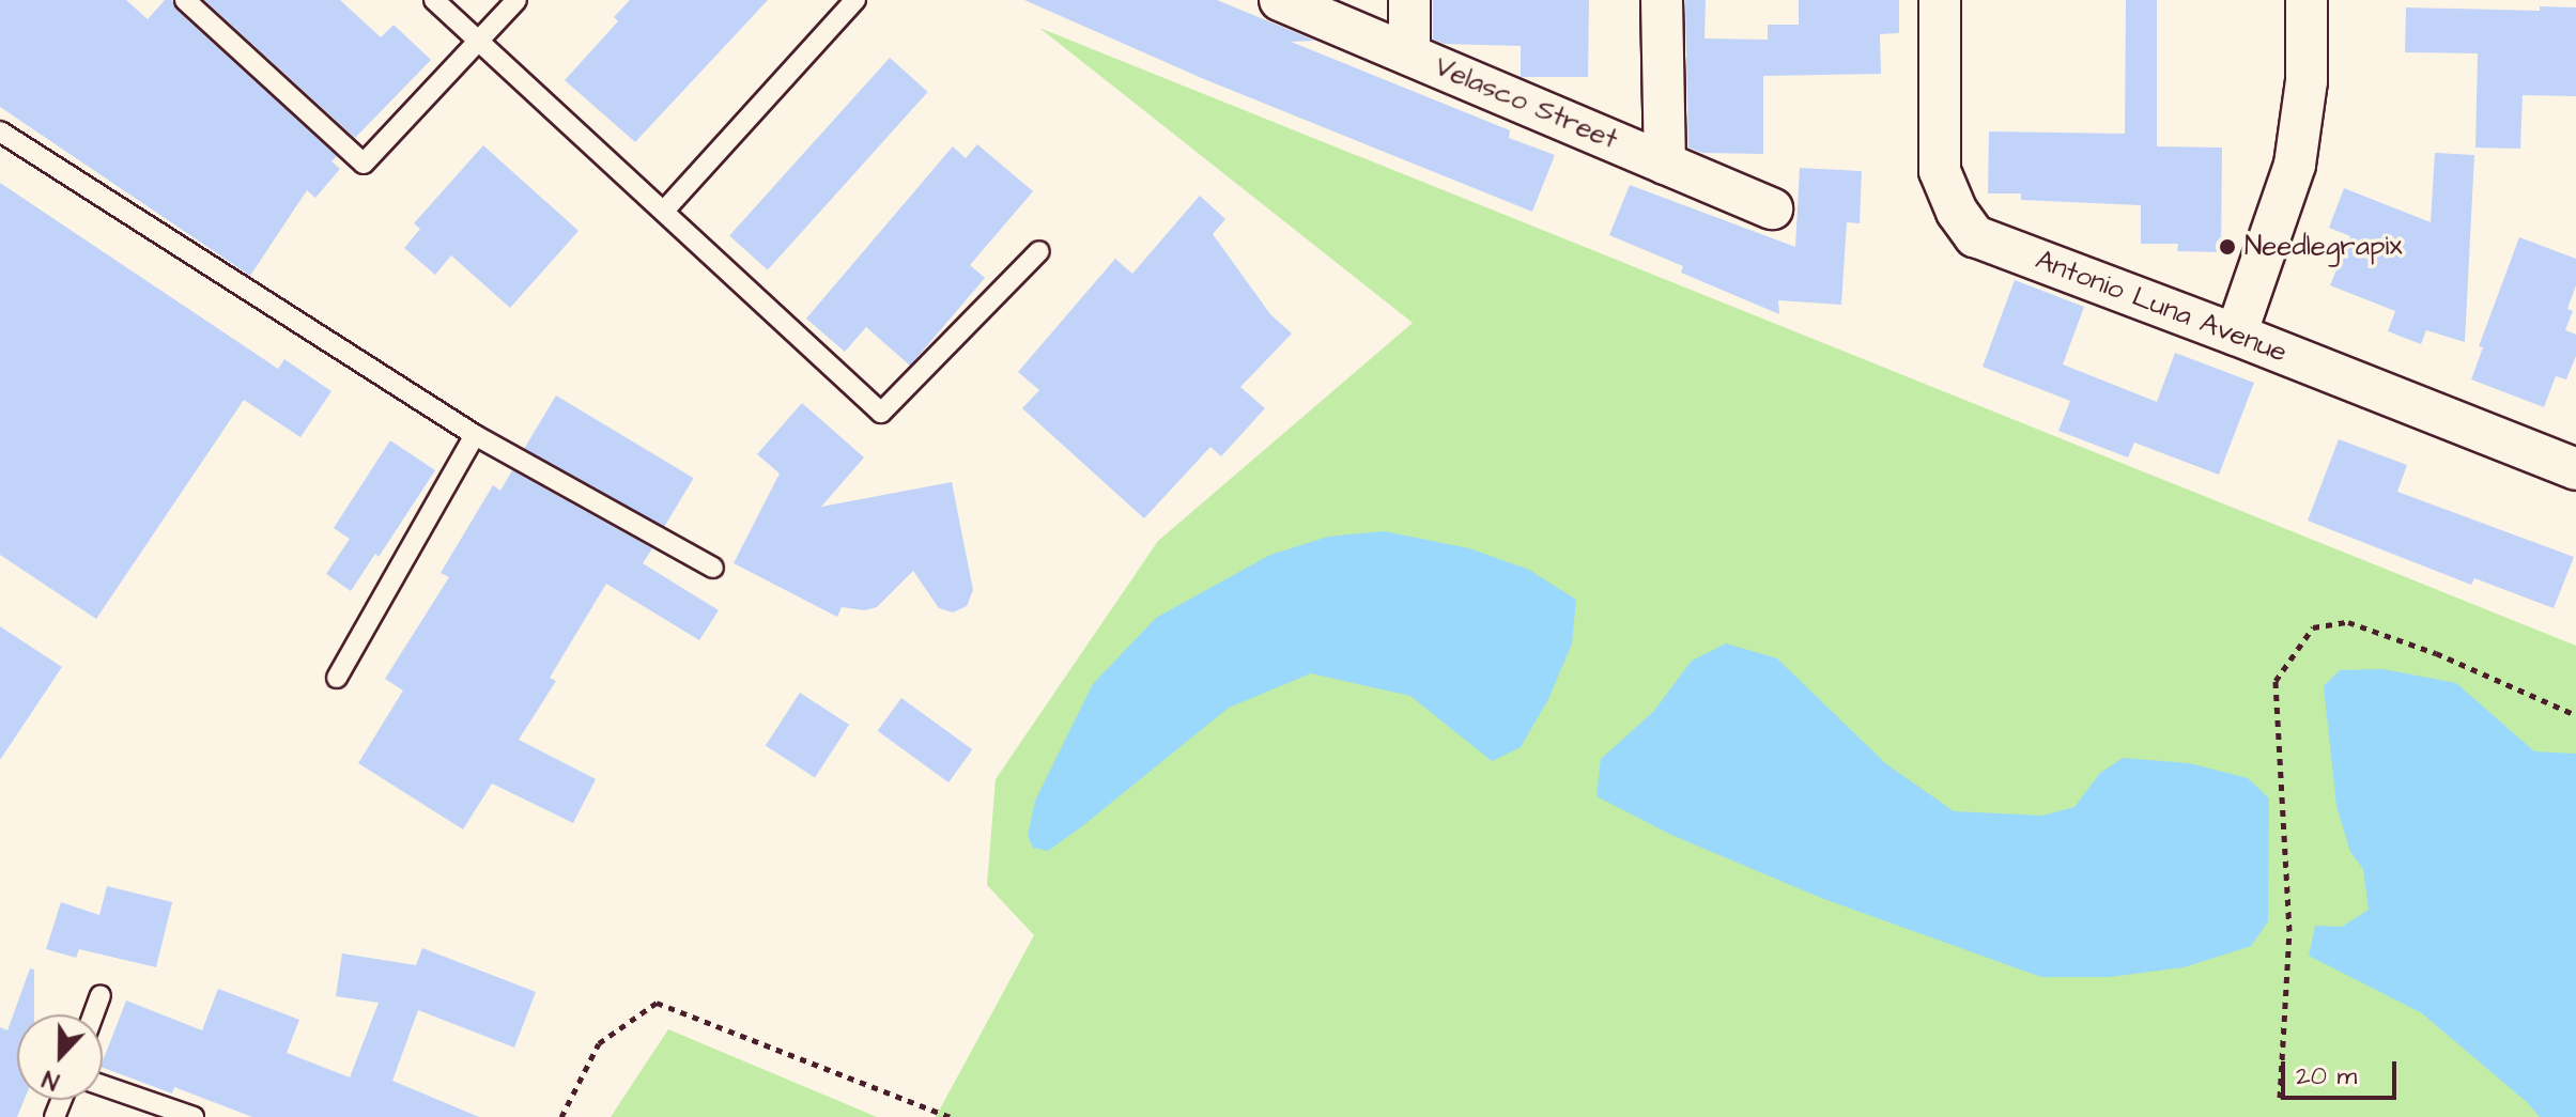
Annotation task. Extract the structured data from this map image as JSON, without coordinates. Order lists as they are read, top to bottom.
{
  "streets": {
    "street": ["Velasco Street", "Antonio Luna Avenue"]
  },
  "places": ["Needlegrapix"],
  "scale_bar": "20 m",
  "north": "bottom"
}
